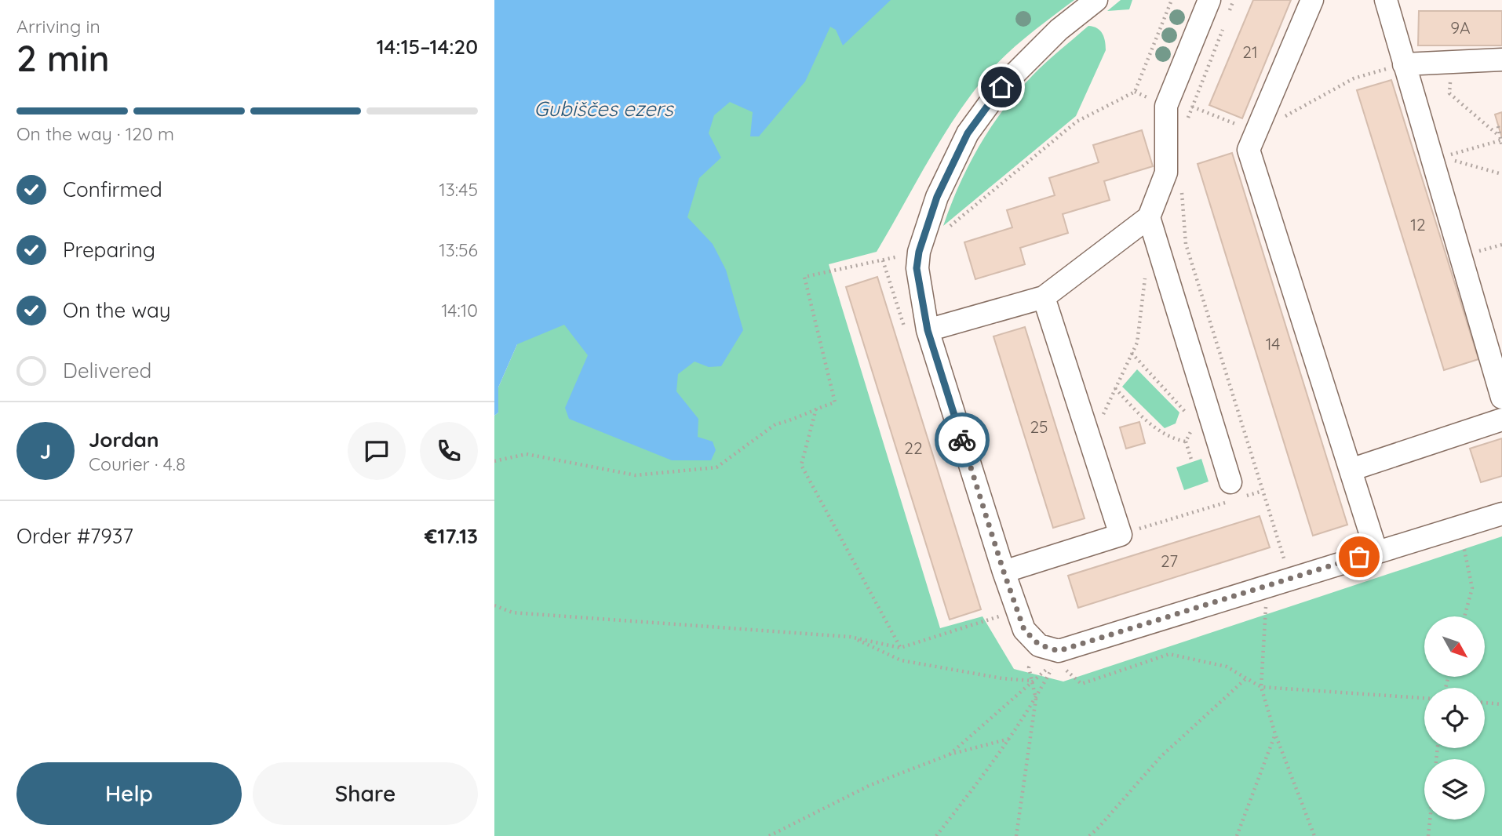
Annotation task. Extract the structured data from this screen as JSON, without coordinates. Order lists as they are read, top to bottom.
{
  "water": ["Gubiščes ezers"],
  "house_numbers": [
    "9A",
    "21",
    "12",
    "14",
    "25",
    "22",
    "27"
  ],
  "north": "bottom right",
  "page": {
    "heading": ["2 min", "Arriving in", "14:15–14:20"],
    "panel": [
      "Jordan",
      "Courier · 4.8",
      "Order #7937",
      "€17.13"
    ],
    "bar": "On the way · 120 m",
    "list": [
      ["Confirmed", "13:45"],
      ["Preparing", "13:56"],
      ["On the way", "14:10"],
      "Delivered"
    ],
    "round": "J",
    "buttons": ["Help", "Share"]
  }
}
